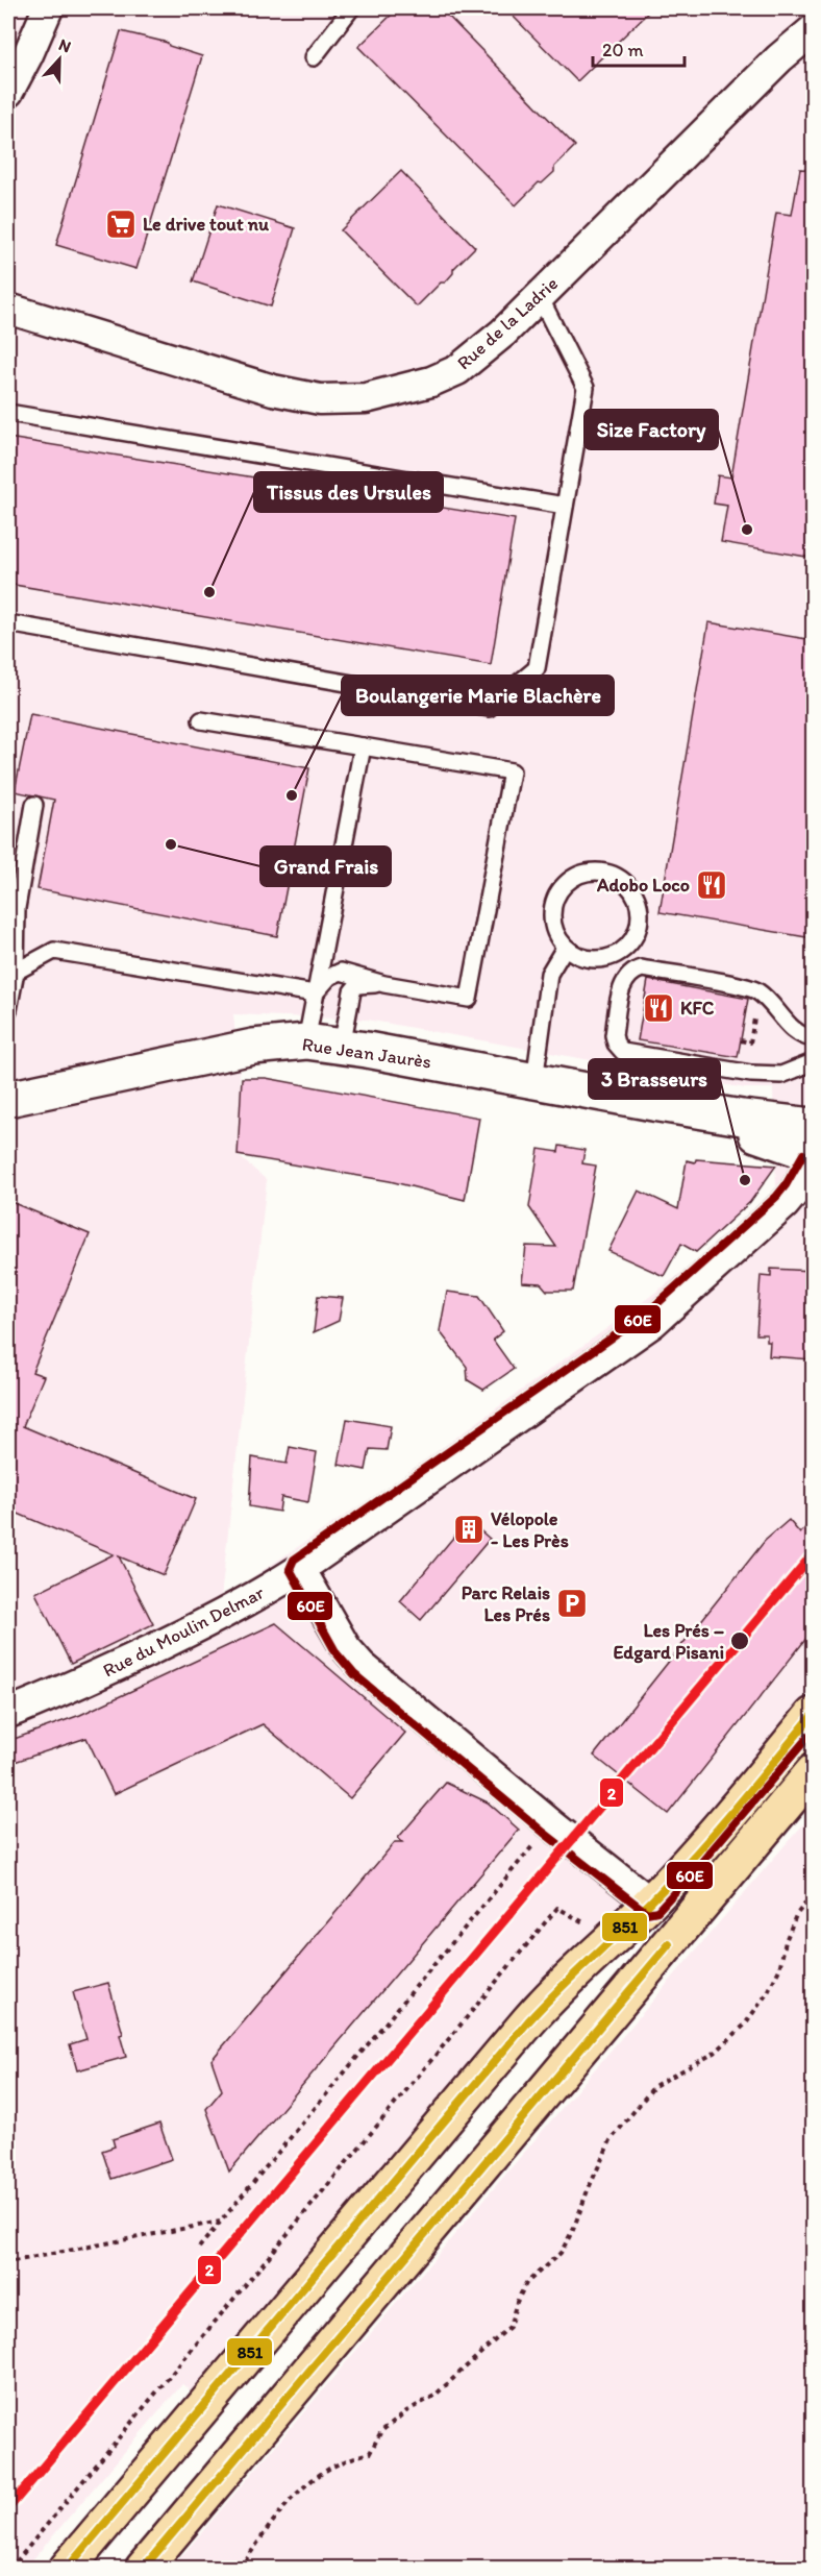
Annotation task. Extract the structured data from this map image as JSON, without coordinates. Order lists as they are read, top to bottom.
{
  "streets": {
    "street": ["Rue de la Ladrie", "Rue Jean Jaurès", "Rue du Moulin Delmar"]
  },
  "places": {
    "supermarket": ["Le drive tout nu"],
    "other": [
      "Size Factory",
      "Tissus des Ursules",
      "Boulangerie Marie Blachère",
      "Grand Frais",
      "3 Brasseurs",
      "Les Prés – Edgard Pisani"
    ],
    "restaurant": ["Adobo Loco", "KFC"],
    "building": ["Vélopole - Les Près"],
    "parking": ["Parc Relais Les Prés"]
  },
  "lines": ["transit line 60E", "transit line 2", "transit line 851"],
  "scale_bar": "20 m",
  "north": "top"
}
